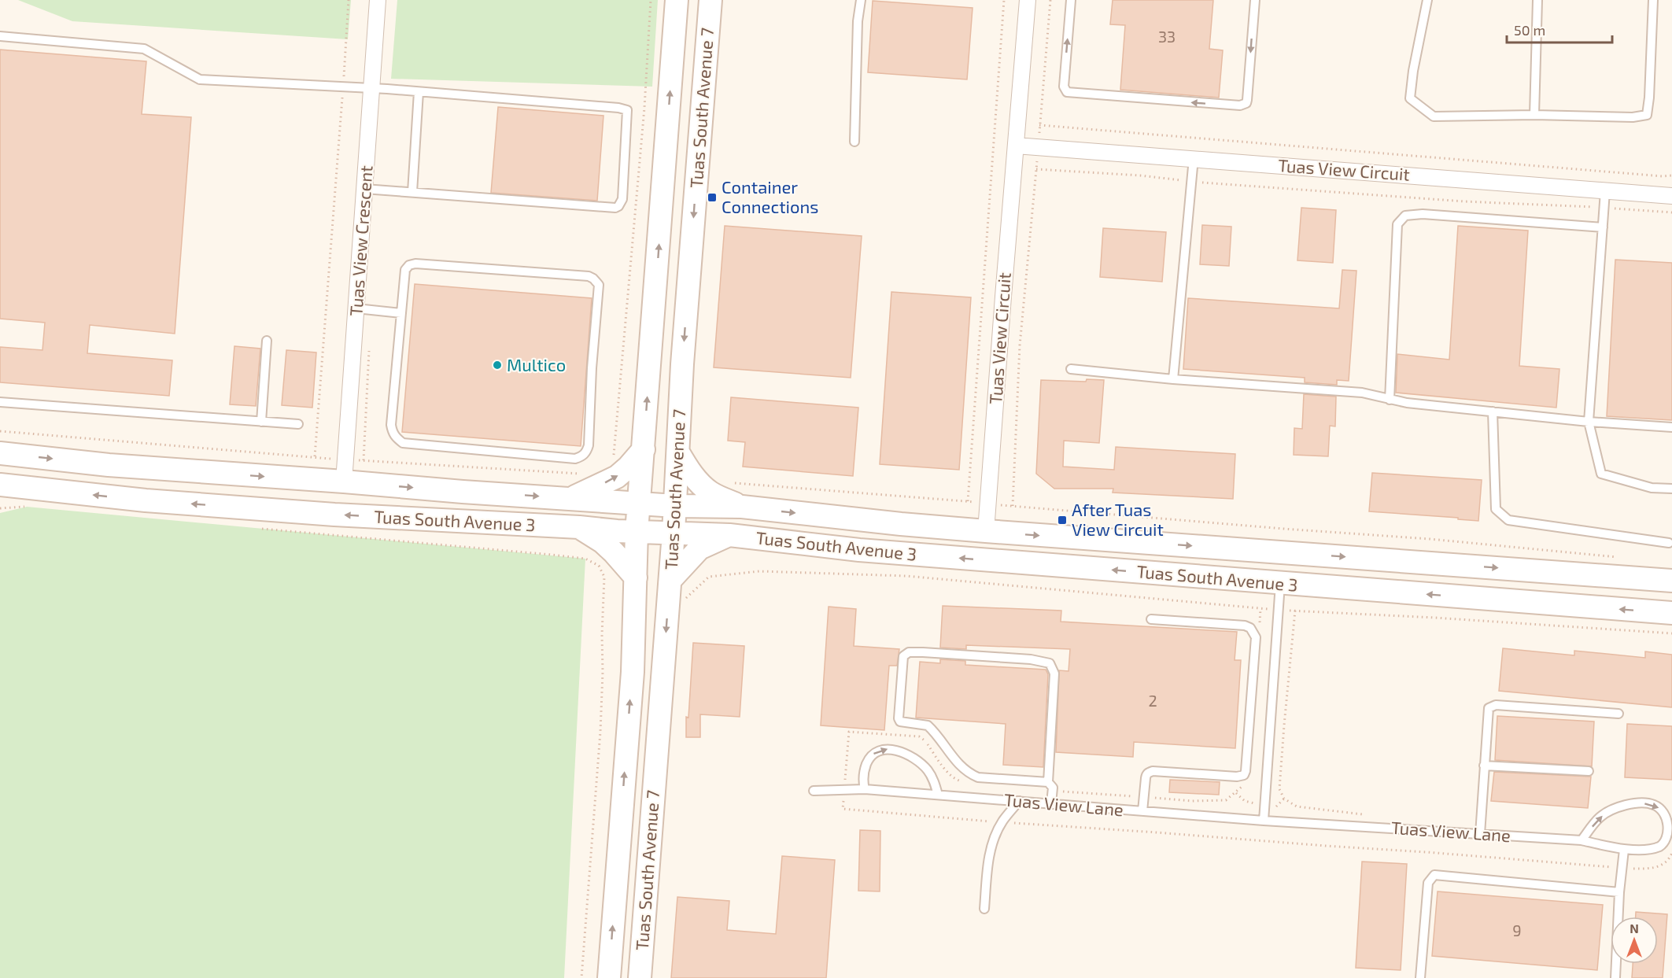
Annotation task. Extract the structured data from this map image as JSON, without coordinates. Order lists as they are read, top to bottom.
{
  "streets": {
    "street": [
      "Tuas South Avenue 7",
      "Tuas View Circuit",
      "Tuas View Crescent",
      "Tuas South Avenue 3"
    ],
    "lane": ["Tuas View Lane"]
  },
  "crossings": [
    ["Tuas South Avenue 7", "Tuas South Avenue 3"],
    ["Tuas View Circuit", "Tuas South Avenue 3"],
    ["Tuas View Crescent", "Tuas South Avenue 3"]
  ],
  "places": {
    "transit": ["Container Connections", "After Tuas View Circuit"],
    "other": ["Multico"]
  },
  "house_numbers": ["33", "2", "9"],
  "scale_bar": "50 m",
  "north": "top"
}
